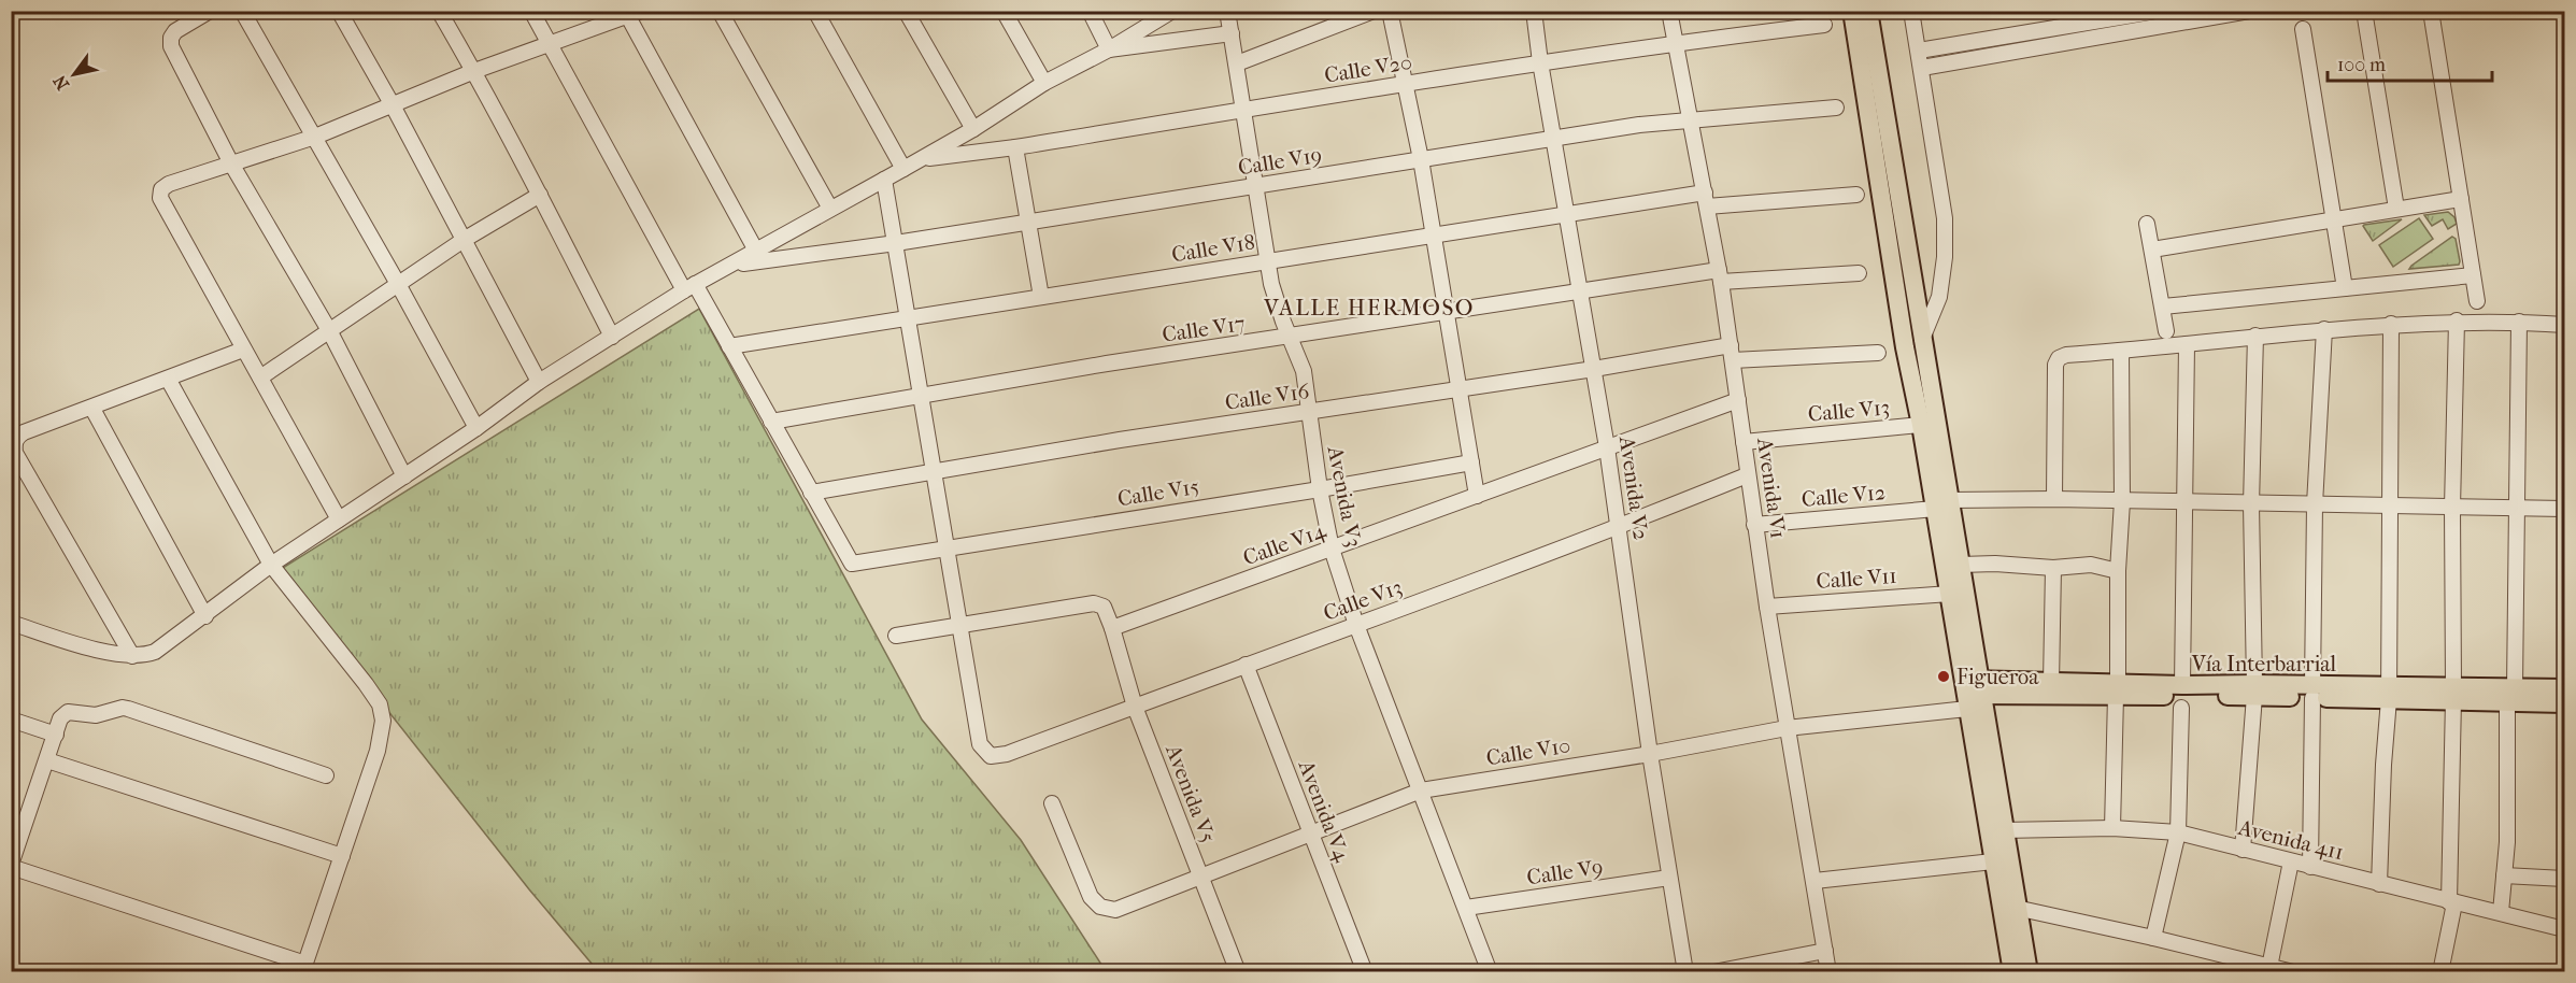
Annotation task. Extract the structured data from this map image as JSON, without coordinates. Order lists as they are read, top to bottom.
{
  "streets": {
    "main road": ["Vía Interbarrial"],
    "street": [
      "Calle V20",
      "Calle V19",
      "Calle V18",
      "Calle V17",
      "Calle V16",
      "Calle V13",
      "Avenida V2",
      "Avenida V1",
      "Calle V15",
      "Calle V12",
      "Avenida V3",
      "Calle V14",
      "Calle V11",
      "Calle V10",
      "Avenida V5",
      "Avenida V4",
      "Avenida 411",
      "Calle V9"
    ]
  },
  "crossings": [
    ["Calle V20", "Avenida V2"],
    ["Calle V20", "Avenida V1"],
    ["Calle V20", "Avenida V3"],
    ["Calle V19", "Avenida V2"],
    ["Calle V19", "Avenida V1"],
    ["Calle V19", "Avenida V3"],
    ["Calle V18", "Avenida V2"],
    ["Calle V18", "Avenida V1"],
    ["Calle V18", "Avenida V3"],
    ["Calle V17", "Avenida V2"],
    ["Calle V17", "Avenida V1"],
    ["Calle V17", "Avenida V3"],
    ["Calle V16", "Avenida V2"],
    ["Calle V16", "Avenida V1"],
    ["Calle V16", "Calle V15"],
    ["Calle V16", "Avenida V3"],
    ["Calle V13", "Avenida V2"],
    ["Calle V13", "Avenida V1"],
    ["Calle V13", "Avenida V3"],
    ["Calle V13", "Avenida V5"],
    ["Calle V13", "Avenida V4"],
    ["Avenida V2", "Calle V14"],
    ["Avenida V2", "Calle V10"],
    ["Avenida V2", "Calle V9"],
    ["Avenida V1", "Calle V12"],
    ["Avenida V1", "Calle V14"],
    ["Avenida V1", "Calle V11"],
    ["Avenida V1", "Calle V10"],
    ["Calle V15", "Avenida V3"],
    ["Avenida V3", "Calle V14"],
    ["Avenida V3", "Calle V10"],
    ["Avenida V3", "Calle V9"],
    ["Calle V14", "Avenida V5"],
    ["Vía Interbarrial", "Calle V10"],
    ["Calle V10", "Avenida V5"],
    ["Calle V10", "Avenida V4"]
  ],
  "districts": ["VALLE HERMOSO"],
  "places": ["Figueroa"],
  "scale_bar": "100 m",
  "north": "bottom left"
}
